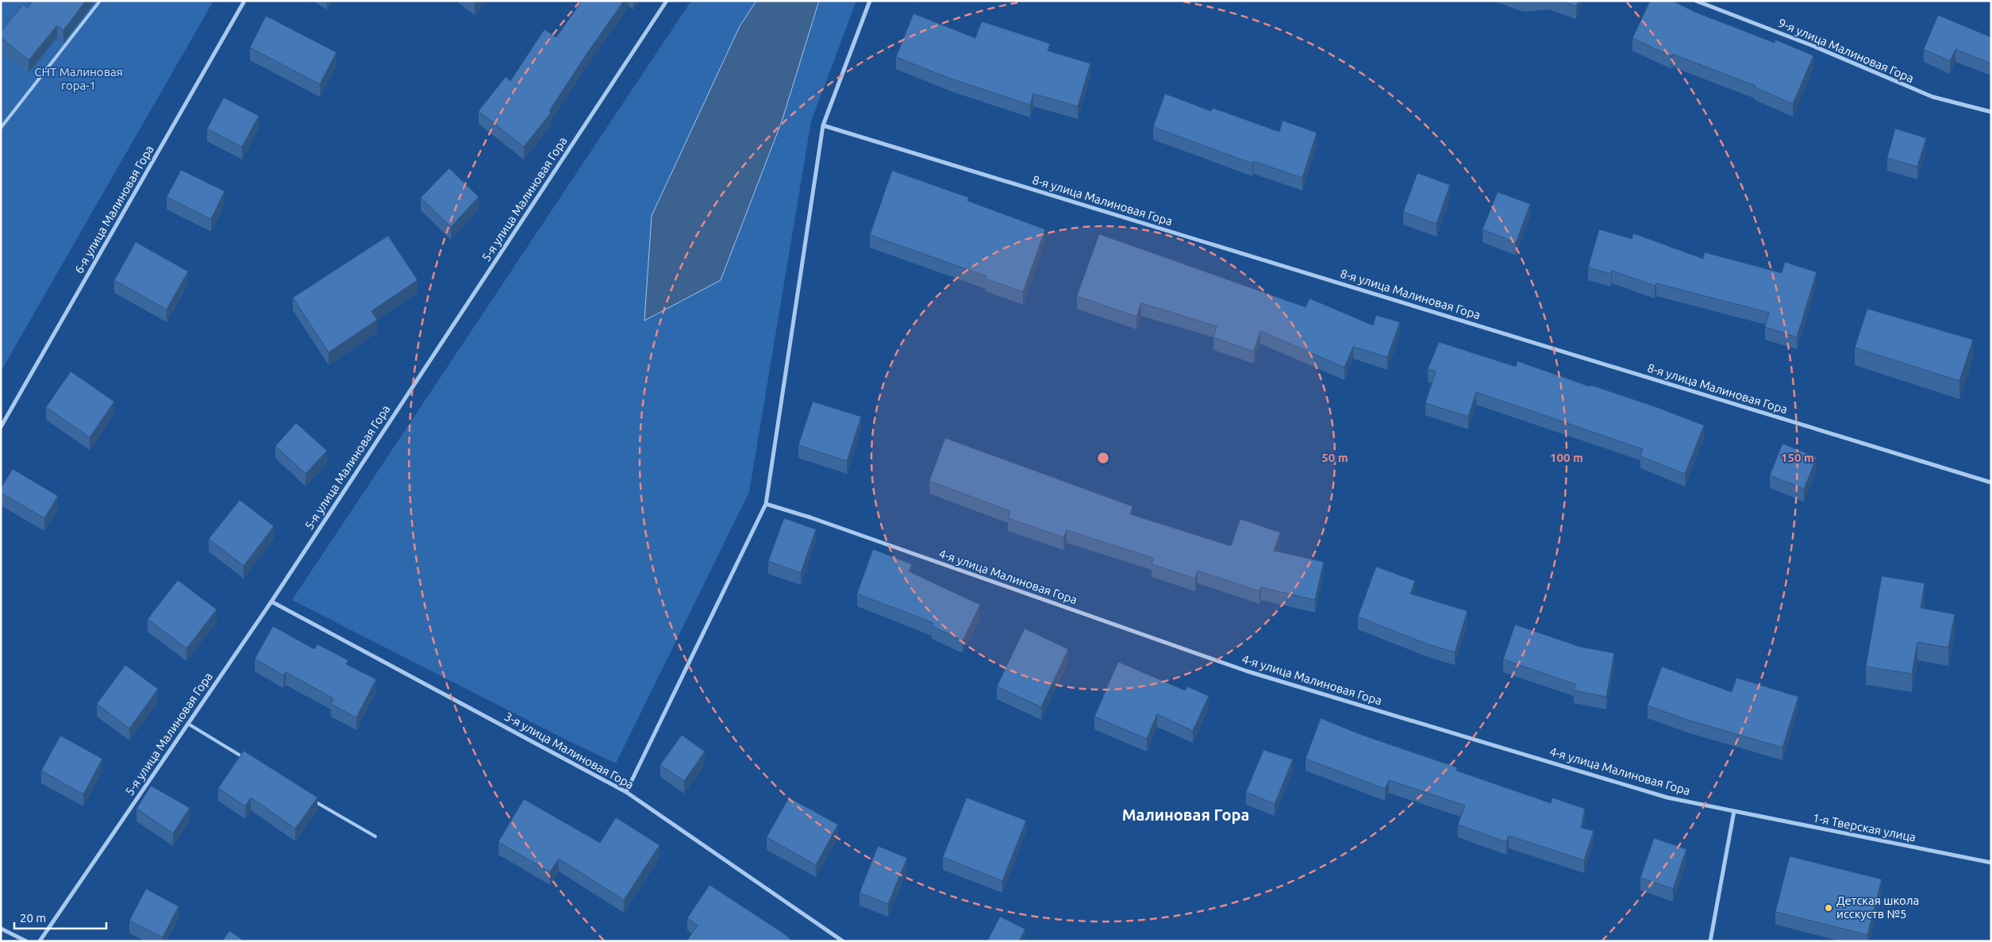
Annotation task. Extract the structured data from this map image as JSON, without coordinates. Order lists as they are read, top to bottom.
{
  "streets": {
    "street": [
      "9-я улица Малиновая Гора",
      "5-я улица Малиновая Гора",
      "8-я улица Малиновая Гора",
      "6-я улица Малиновая Гора",
      "4-я улица Малиновая Гора",
      "3-я улица Малиновая Гора",
      "1-я Тверская улица"
    ]
  },
  "crossings": [
    ["5-я улица Малиновая Гора", "3-я улица Малиновая Гора"],
    ["4-я улица Малиновая Гора", "1-я Тверская улица"]
  ],
  "districts": ["Малиновая Гора"],
  "parks": ["СНТ Малиновая гора-1"],
  "places": ["Детская школа исскуств №5"],
  "scale_bar": "20 m",
  "rings": ["50 m", "100 m", "150 m"]
}
